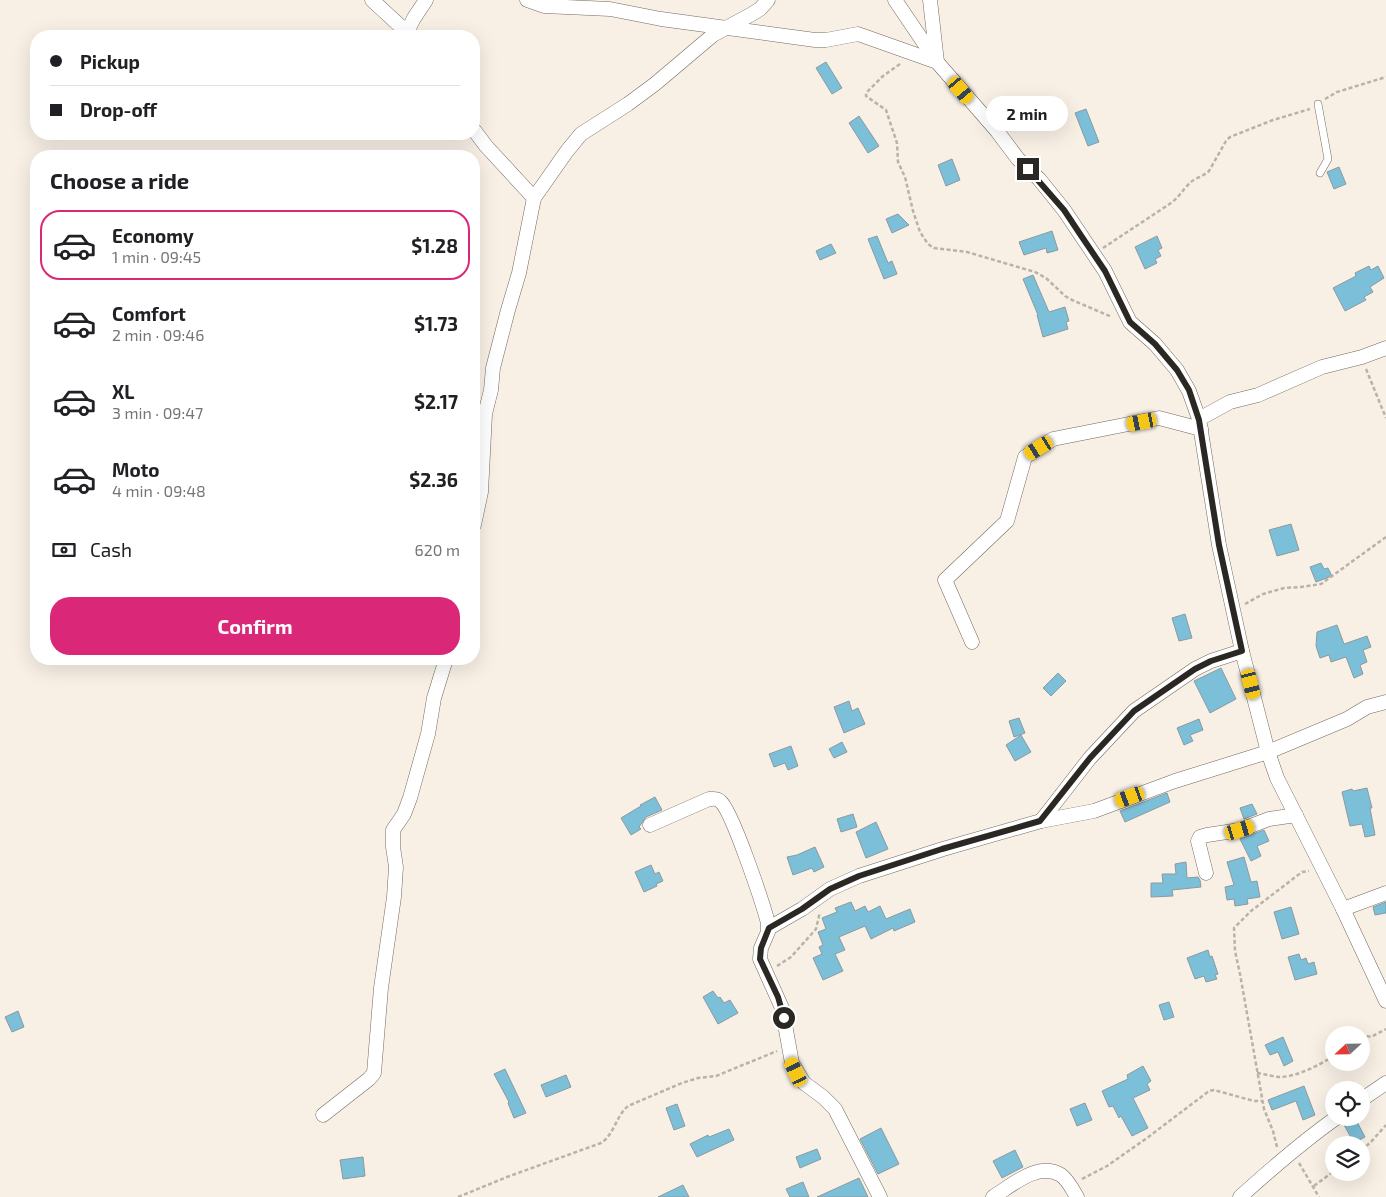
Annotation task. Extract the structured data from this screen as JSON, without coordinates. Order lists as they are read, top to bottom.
{
  "north": "left",
  "page": {
    "banner": ["Pickup", "Drop-off"],
    "bubble": "2 min",
    "heading": "Choose a ride",
    "list": [
      {
        "name": "Economy",
        "note": "1 min · 09:45",
        "value": "$1.28"
      },
      {
        "name": "Comfort",
        "note": "2 min · 09:46",
        "value": "$1.73"
      },
      {
        "name": "XL",
        "note": "3 min · 09:47",
        "value": "$2.17"
      },
      {
        "name": "Moto",
        "note": "4 min · 09:48",
        "value": "$2.36"
      }
    ],
    "pay": ["Cash", "620 m"],
    "buttons": "Confirm"
  }
}
